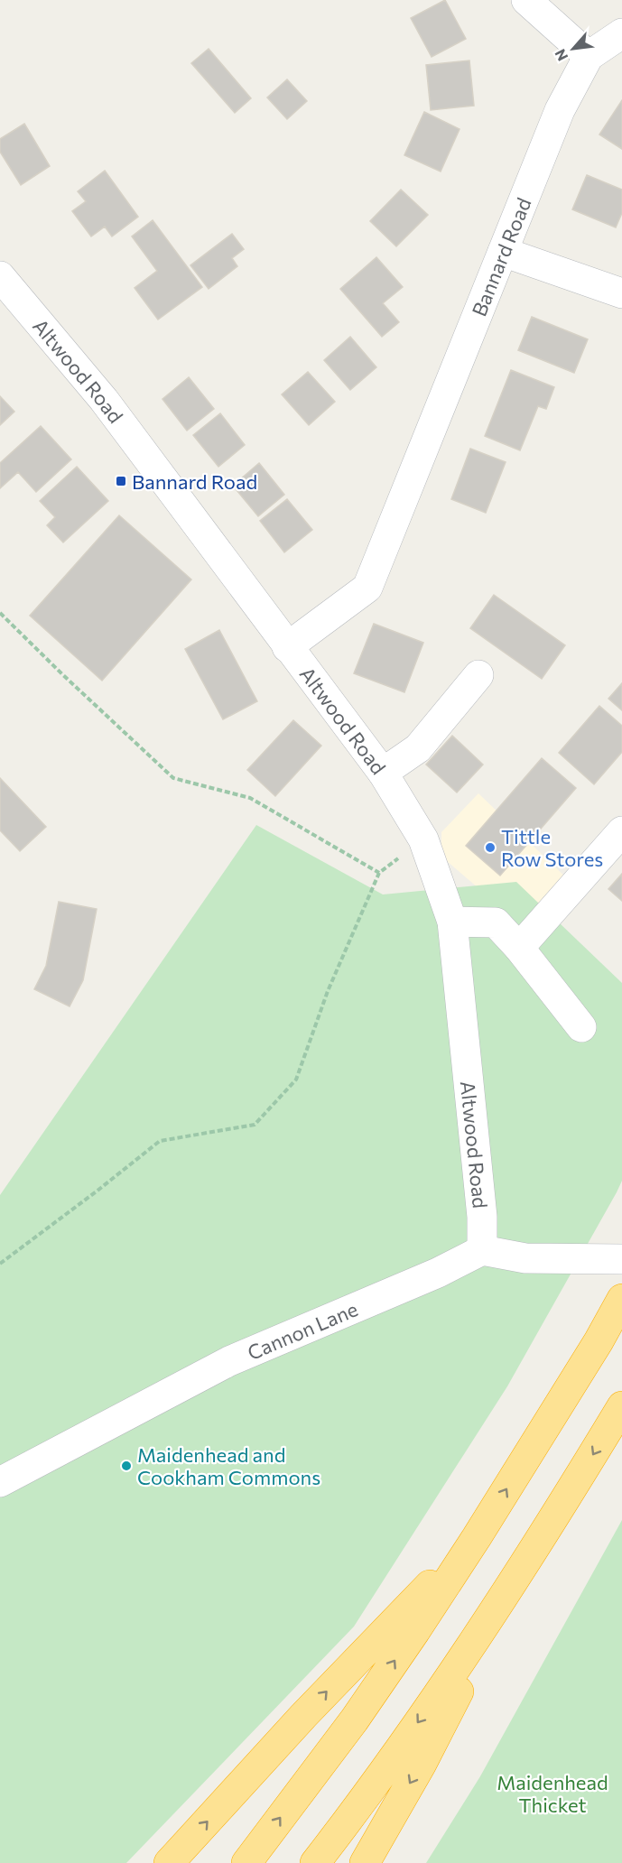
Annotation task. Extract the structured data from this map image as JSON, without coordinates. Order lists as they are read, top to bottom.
{
  "streets": {
    "street": ["Bannard Road", "Altwood Road", "Cannon Lane"]
  },
  "crossings": [
    ["Bannard Road", "Altwood Road"],
    ["Altwood Road", "Cannon Lane"]
  ],
  "parks": ["Maidenhead Thicket"],
  "places": {
    "transit": ["Bannard Road"],
    "other": ["Tittle Row Stores", "Maidenhead and Cookham Commons"]
  },
  "north": "bottom left"
}
